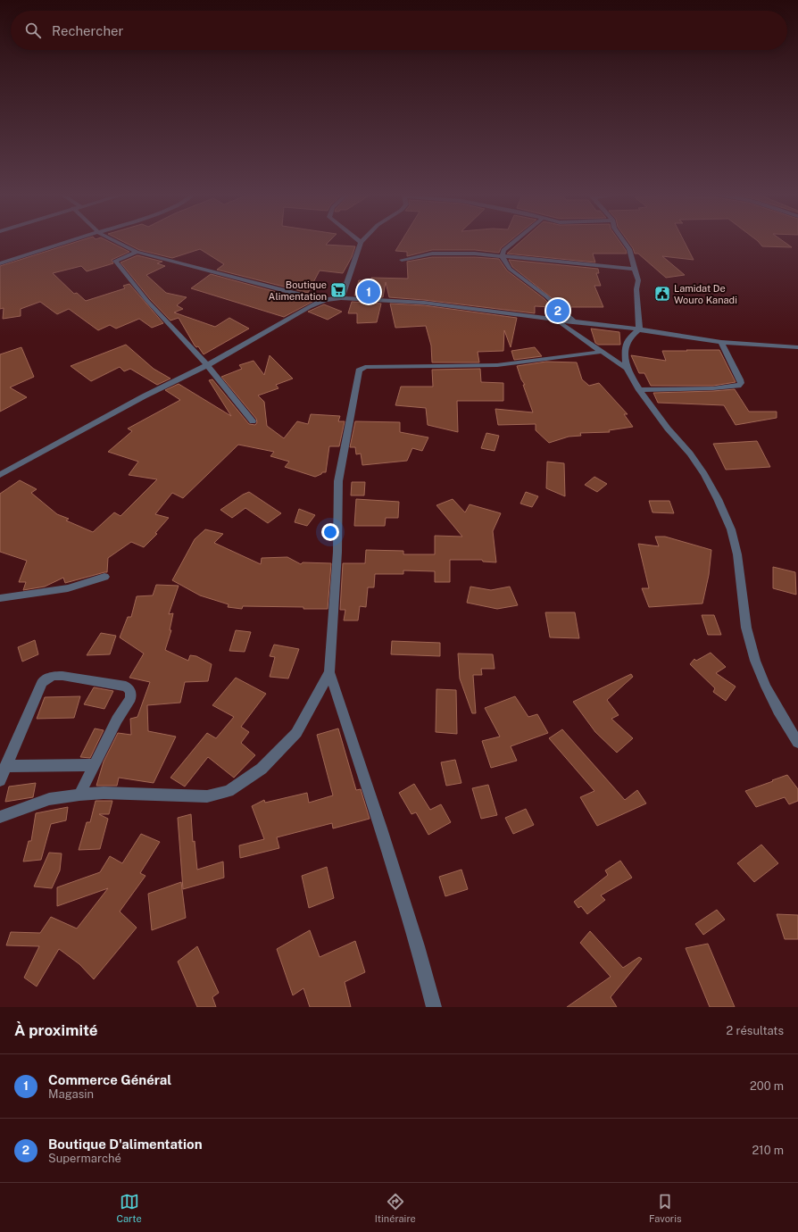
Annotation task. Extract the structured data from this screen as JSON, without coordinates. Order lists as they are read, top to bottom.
{
  "places": {
    "supermarket": ["Boutique Alimentation"],
    "public building": ["Lamidat De Wouro Kanadi"]
  },
  "page": {
    "search": "Rechercher",
    "pins": ["1", "2"],
    "heading": ["À proximité", "2 résultats"],
    "list": [
      {
        "mark": "1",
        "name": "Commerce Général",
        "note": "Magasin",
        "value": "200 m"
      },
      {
        "mark": "2",
        "name": "Boutique D'alimentation",
        "note": "Supermarché",
        "value": "210 m"
      }
    ],
    "nav": ["Carte", "Itinéraire", "Favoris"]
  }
}
